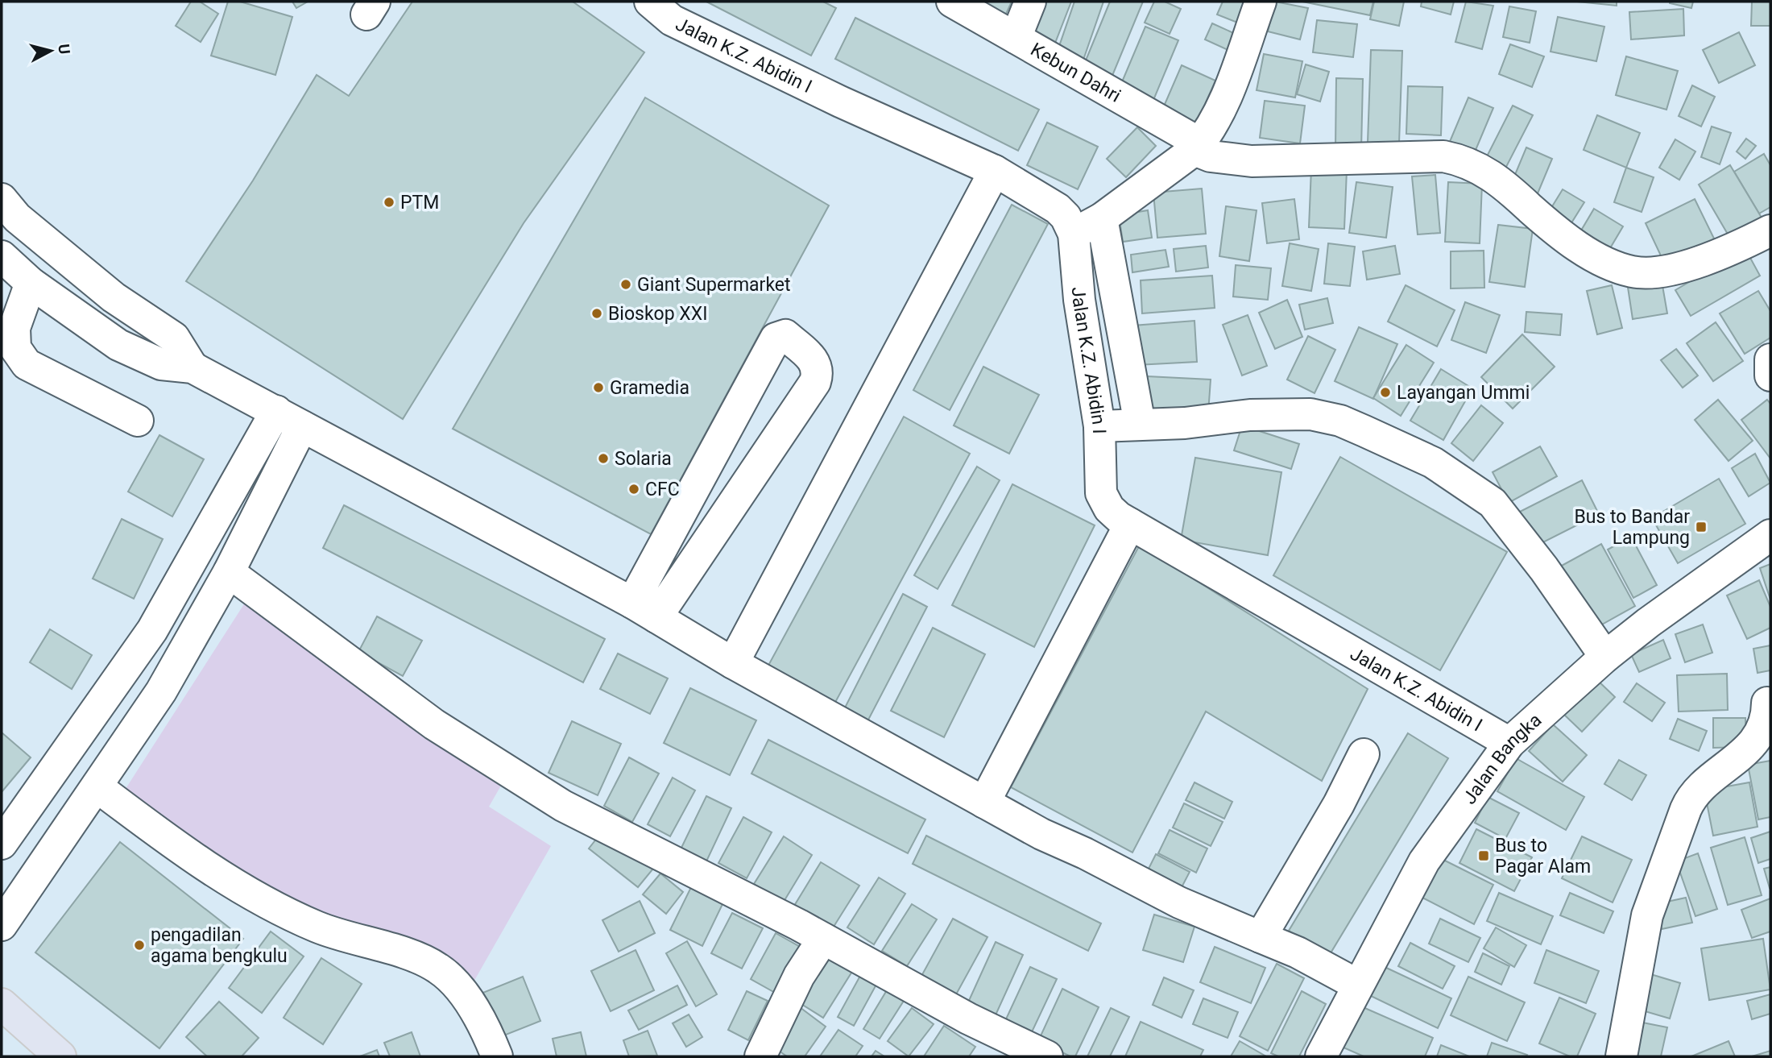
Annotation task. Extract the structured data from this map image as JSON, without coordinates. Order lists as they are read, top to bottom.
{
  "streets": {
    "street": ["Jalan K.Z. Abidin I", "Kebun Dahri", "Jalan Bangka"]
  },
  "crossings": [
    ["Jalan K.Z. Abidin I", "Jalan Bangka"]
  ],
  "places": {
    "other": [
      "PTM",
      "Giant Supermarket",
      "Bioskop XXI",
      "Gramedia",
      "Layangan Ummi",
      "Solaria",
      "CFC",
      "pengadilan agama bengkulu"
    ],
    "transit": ["Bus to Bandar Lampung", "Bus to Pagar Alam"]
  },
  "north": "right"
}
